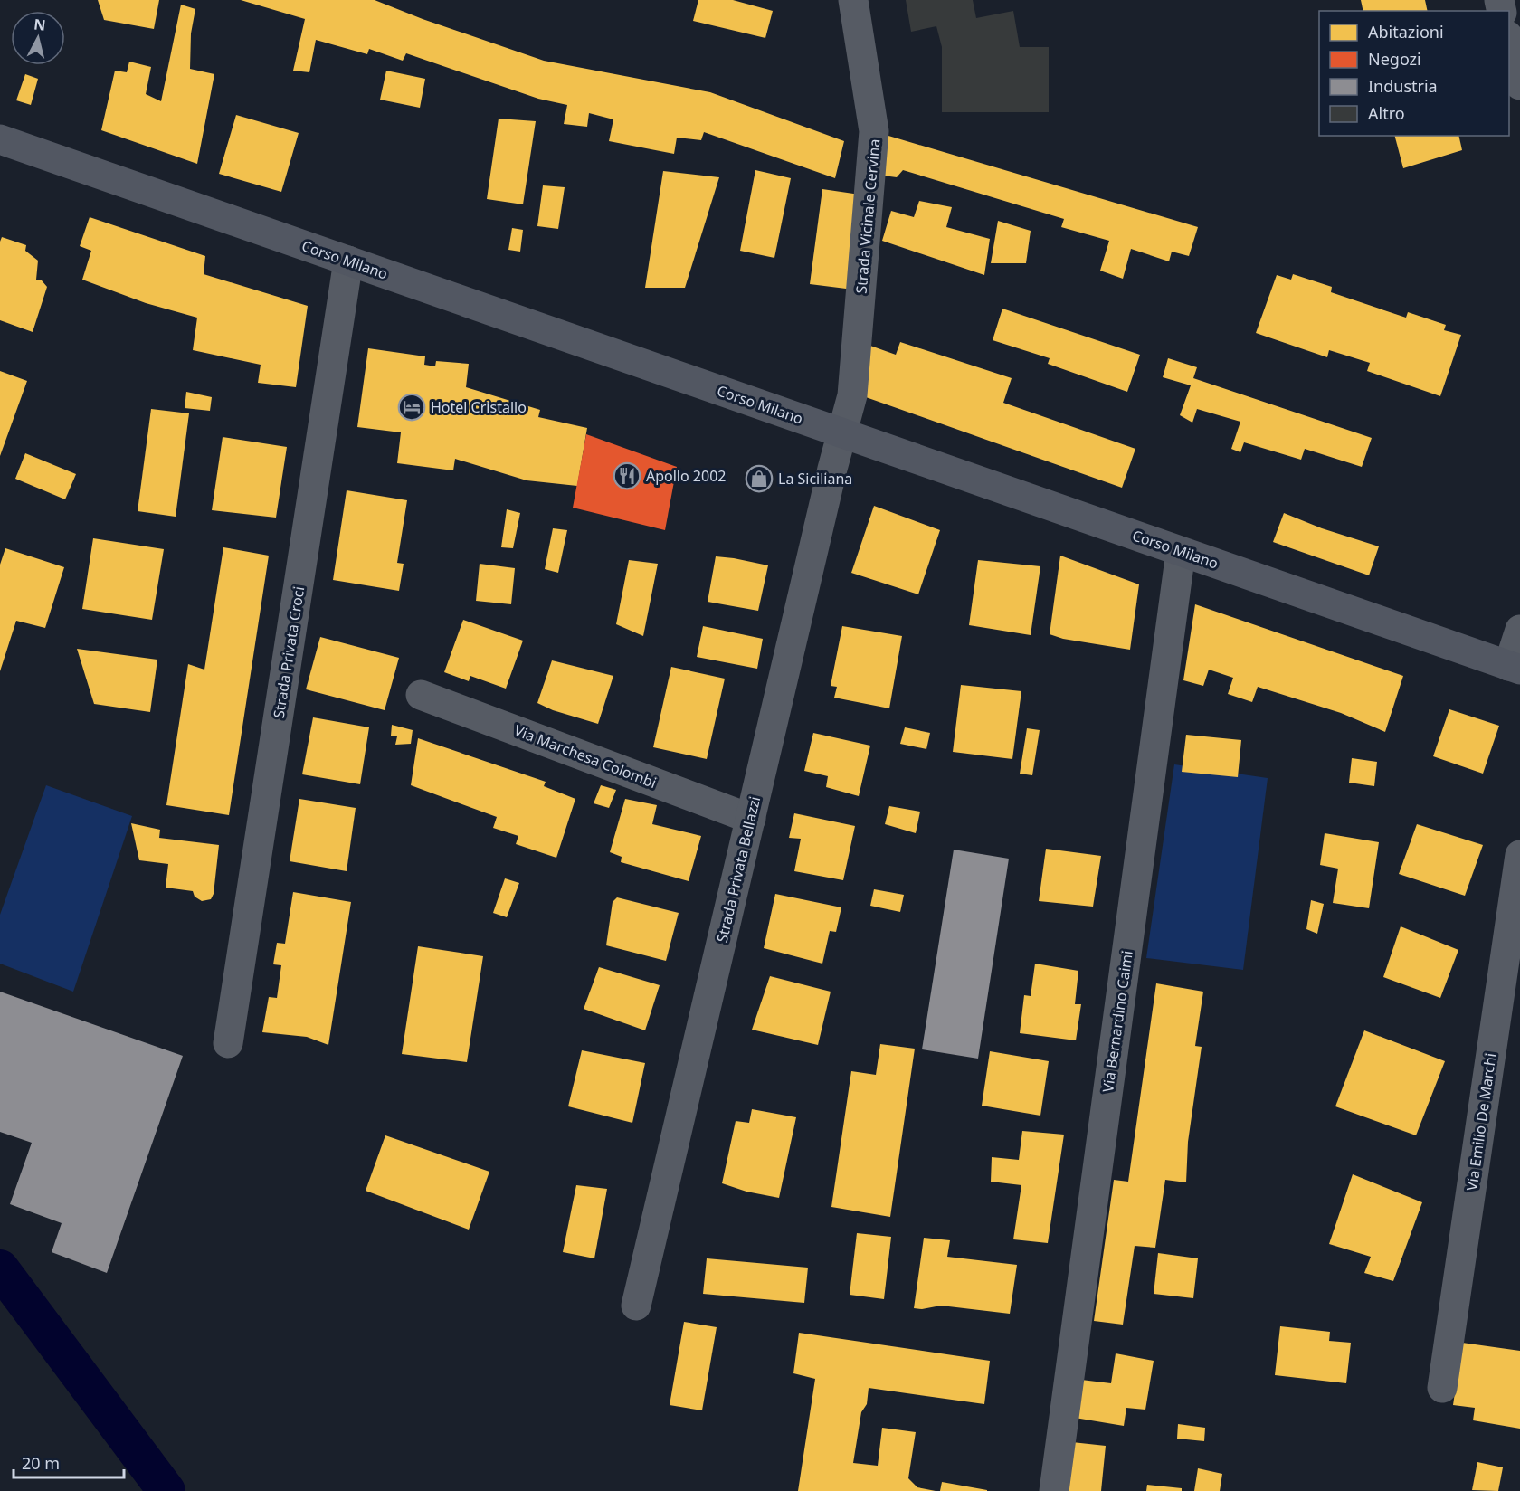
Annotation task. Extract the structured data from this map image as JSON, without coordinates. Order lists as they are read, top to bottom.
{
  "streets": {
    "main road": ["Corso Milano"],
    "street": [
      "Strada Vicinale Cervina",
      "Strada Privata Croci",
      "Via Marchesa Colombi",
      "Strada Privata Bellazzi",
      "Via Bernardino Caimi",
      "Via Emilio De Marchi"
    ]
  },
  "crossings": [
    ["Strada Vicinale Cervina", "Corso Milano"],
    ["Strada Vicinale Cervina", "Strada Privata Bellazzi"],
    ["Corso Milano", "Strada Privata Croci"],
    ["Corso Milano", "Strada Privata Bellazzi"],
    ["Corso Milano", "Via Bernardino Caimi"],
    ["Via Marchesa Colombi", "Strada Privata Bellazzi"]
  ],
  "places": {
    "hotel": ["Hotel Cristallo"],
    "restaurant": ["Apollo 2002"],
    "shop": ["La Siciliana"]
  },
  "legend": [
    "Abitazioni",
    "Negozi",
    "Industria",
    "Altro"
  ],
  "scale_bar": "20 m",
  "north": "top"
}
